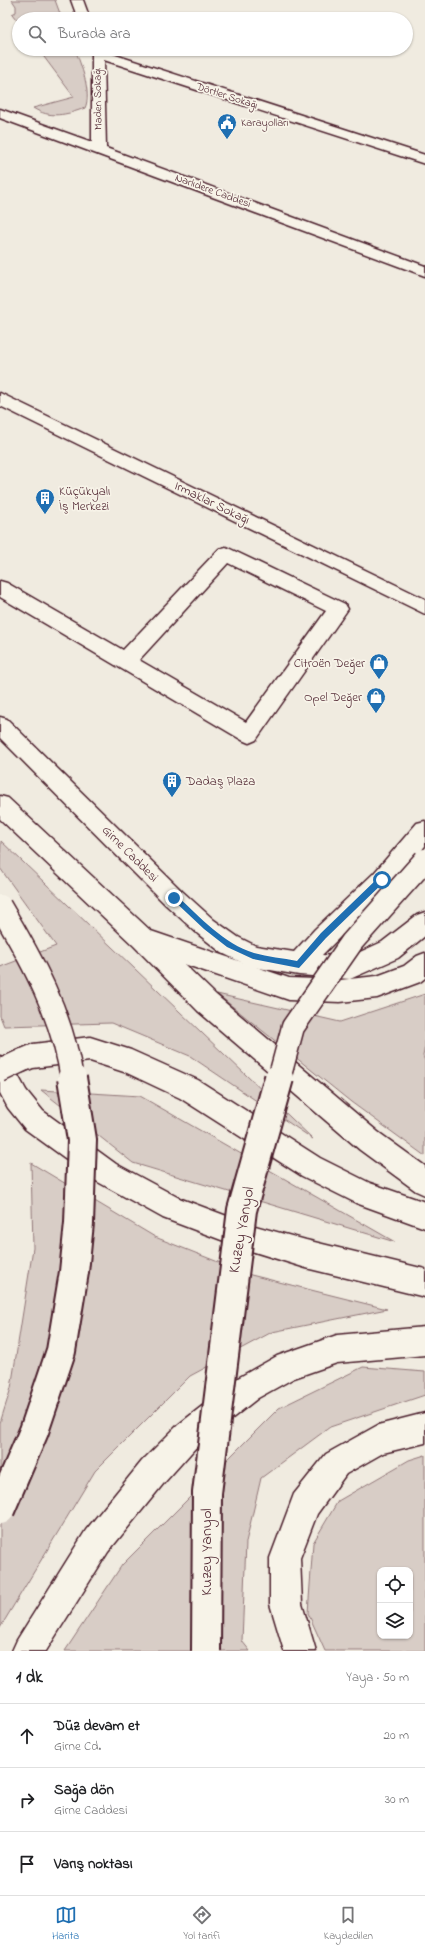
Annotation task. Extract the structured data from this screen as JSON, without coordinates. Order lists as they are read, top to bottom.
{
  "streets": {
    "main road": [
      "Dörtler Sokağı",
      "Maden Sokağı",
      "Narlıdere Caddesi",
      "Irmaklar Sokağı",
      "Girne Caddesi",
      "Kuzey Yanyol"
    ]
  },
  "crossings": [
    ["Maden Sokağı", "Narlıdere Caddesi"]
  ],
  "places": {
    "public building": ["Karayolları"],
    "building": ["Küçükyalı İş Merkezi", "Dadaş Plaza"],
    "shop": ["Citroën Değer", "Opel Değer"]
  },
  "page": {
    "search": "Burada ara",
    "heading": ["1 dk", "Yaya · 50 m"],
    "list": [
      ["Düz devam et", "Girne Cd.", "20 m"],
      ["Sağa dön", "Girne Caddesi", "30 m"],
      "Varış noktası"
    ],
    "nav": ["Harita", "Yol tarifi", "Kaydedilen"]
  }
}
